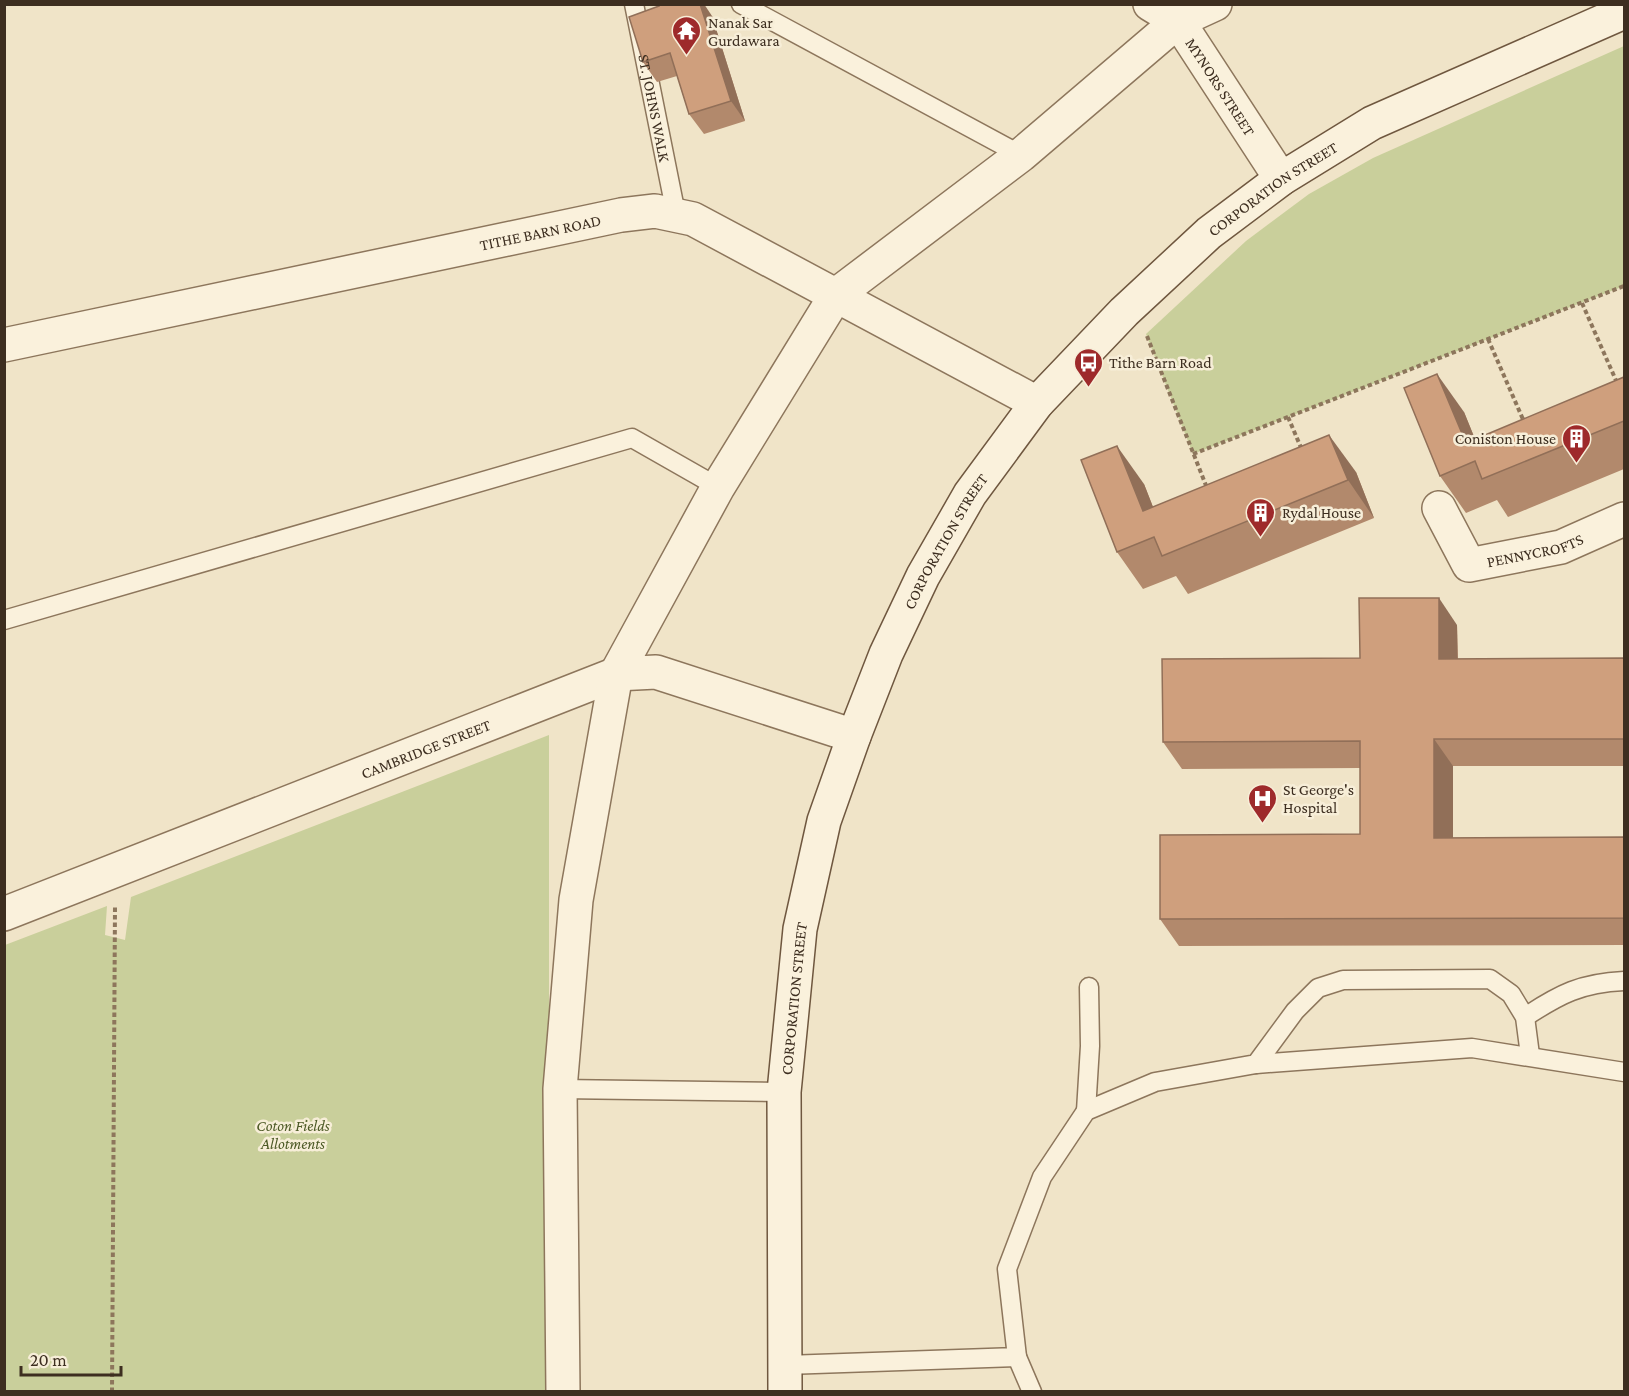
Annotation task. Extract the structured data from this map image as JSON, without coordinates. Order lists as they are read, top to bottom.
{
  "streets": {
    "street": [
      "MYNORS STREET",
      "CORPORATION STREET",
      "TITHE BARN ROAD",
      "PENNYCROFTS",
      "CAMBRIDGE STREET"
    ],
    "lane": ["ST. JOHNS WALK"]
  },
  "crossings": [
    ["MYNORS STREET", "CORPORATION STREET"],
    ["ST. JOHNS WALK", "TITHE BARN ROAD"],
    ["CORPORATION STREET", "TITHE BARN ROAD"],
    ["CORPORATION STREET", "CAMBRIDGE STREET"]
  ],
  "parks": ["Coton Fields Allotments"],
  "places": {
    "temple": ["Nanak Sar Gurdawara"],
    "bus stop": ["Tithe Barn Road"],
    "building": ["Coniston House", "Rydal House"],
    "hospital": ["St George's Hospital"]
  },
  "scale_bar": "20 m"
}
